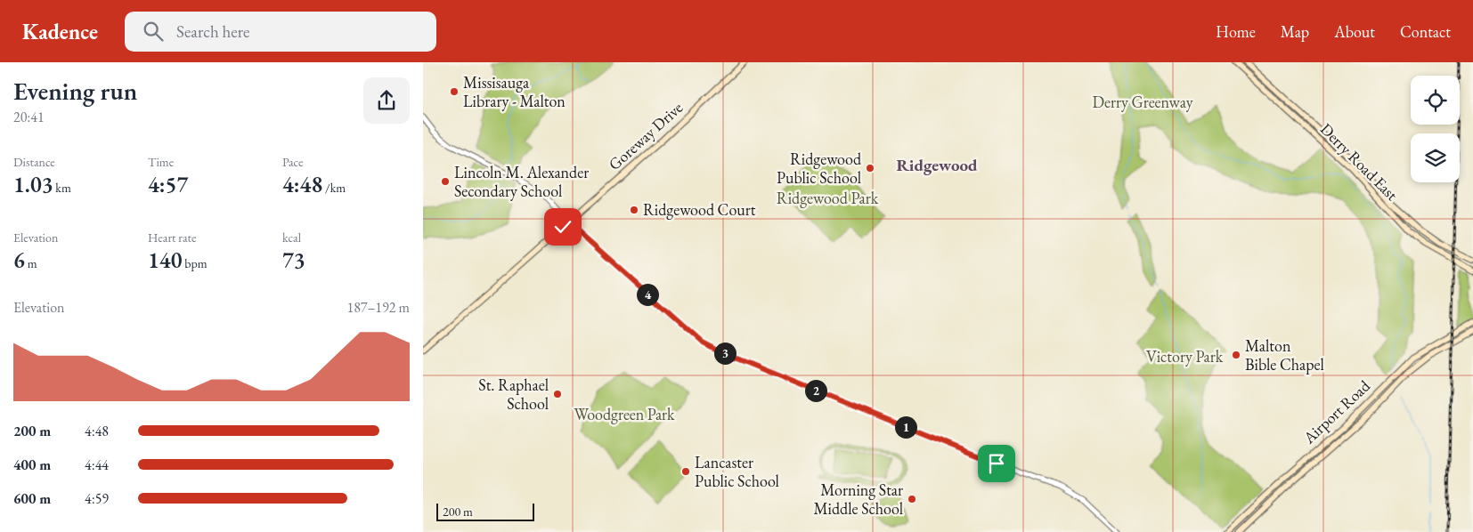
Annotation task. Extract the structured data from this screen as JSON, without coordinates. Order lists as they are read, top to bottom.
{
  "streets": {
    "main road": ["Goreway Drive", "Derry Road East", "Airport Road"]
  },
  "districts": ["Ridgewood"],
  "parks": [
    "Derry Greenway",
    "Ridgewood Park",
    "Victory Park",
    "Woodgreen Park"
  ],
  "places": [
    "Missisauga Library - Malton",
    "Ridgewood Public School",
    "Lincoln M. Alexander Secondary School",
    "Ridgewood Court",
    "Malton Bible Chapel",
    "St. Raphael School",
    "Lancaster Public School",
    "Morning Star Middle School"
  ],
  "scale_bar": "200 m",
  "page": {
    "header": "Kadence",
    "search": "Search here",
    "nav": [
      "Home",
      "Map",
      "About",
      "Contact"
    ],
    "heading": ["Evening run", "20:41"],
    "stats": [
      ["Distance", "1.03 km"],
      ["Time", "4:57"],
      ["Pace", "4:48 /km"],
      ["Elevation", "6 m"],
      ["Heart rate", "140 bpm"],
      ["kcal", "73"]
    ],
    "pins": [
      "4",
      "3",
      "2",
      "1"
    ],
    "chart": ["Elevation", "187–192 m"],
    "list": [
      {
        "name": "200 m",
        "note": "4:48"
      },
      {
        "name": "400 m",
        "note": "4:44"
      },
      {
        "name": "600 m",
        "note": "4:59"
      }
    ],
    "scale": "200 m"
  }
}
